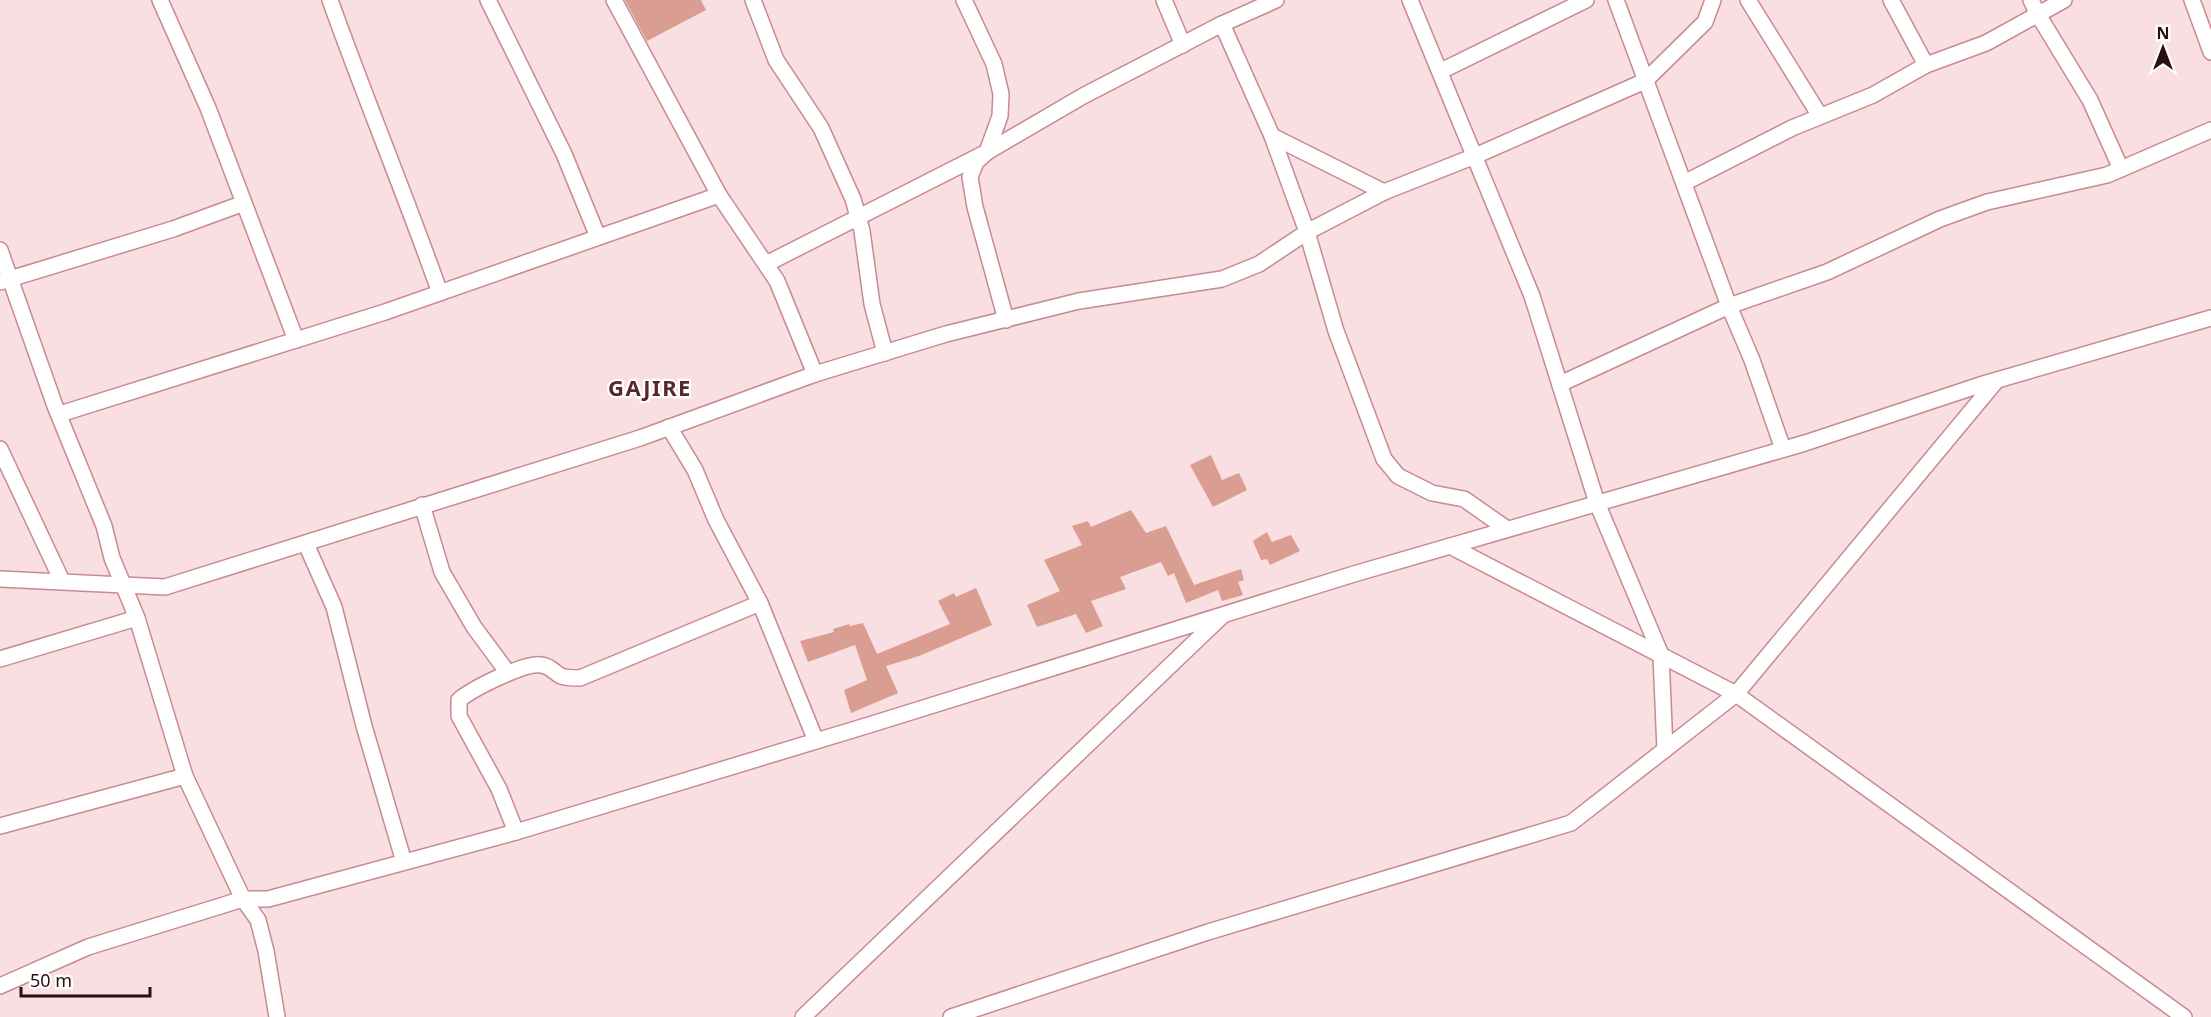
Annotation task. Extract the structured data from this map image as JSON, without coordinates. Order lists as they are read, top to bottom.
{
  "districts": ["GAJIRE"],
  "scale_bar": "50 m",
  "north": "top"
}
